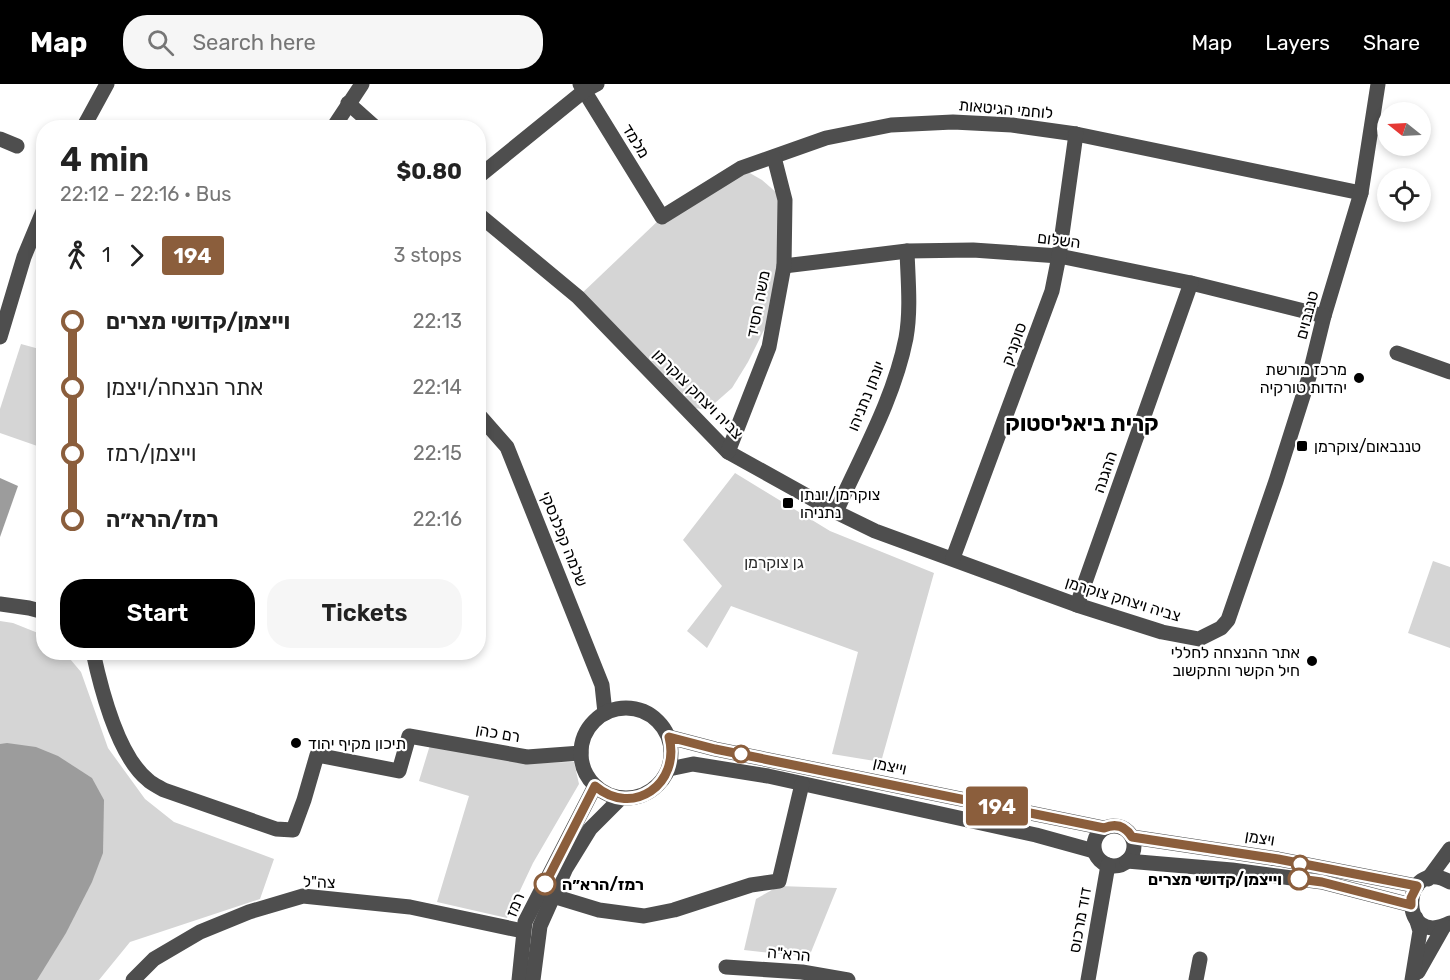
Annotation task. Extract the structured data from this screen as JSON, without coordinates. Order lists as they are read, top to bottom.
{
  "streets": {
    "street": [
      "לוחמי הגיטאות",
      "מלמד",
      "השלום",
      "משה חסיד",
      "טננבוים",
      "סוקניק",
      "צביה ויצחק צוקרמן",
      "יונתן נתניהו",
      "ההגנה",
      "שלמה קפלנסקי",
      "רם כהן",
      "וייצמן",
      "ויצמן",
      "צה\"ל",
      "רמז",
      "דוד מרכוס",
      "הרא\"ה"
    ]
  },
  "crossings": [
    ["לוחמי הגיטאות", "מלמד"],
    ["לוחמי הגיטאות", "משה חסיד"],
    ["לוחמי הגיטאות", "טננבוים"],
    ["לוחמי הגיטאות", "סוקניק"],
    ["השלום", "משה חסיד"],
    ["השלום", "טננבוים"],
    ["השלום", "סוקניק"],
    ["השלום", "יונתן נתניהו"],
    ["השלום", "ההגנה"],
    ["משה חסיד", "צביה ויצחק צוקרמן"],
    ["טננבוים", "צביה ויצחק צוקרמן"],
    ["סוקניק", "צביה ויצחק צוקרמן"],
    ["צביה ויצחק צוקרמן", "יונתן נתניהו"],
    ["צביה ויצחק צוקרמן", "ההגנה"],
    ["רם כהן", "וייצמן"],
    ["רם כהן", "רמז"],
    ["וייצמן", "ויצמן"],
    ["וייצמן", "רמז"],
    ["וייצמן", "דוד מרכוס"],
    ["ויצמן", "דוד מרכוס"],
    ["צה\"ל", "רמז"]
  ],
  "districts": ["קרית ביאליסטוק"],
  "parks": ["גן צוקרמן"],
  "places": {
    "other": [
      "מרכז מורשת יהדות טורקיה",
      "אתר ההנצחה לחללי חיל הקשר והתקשוב",
      "תיכון מקיף יהוד",
      "וייצמן/קדושי מצרים",
      "רמז/הרא״ה"
    ],
    "transit": ["טננבאום/צוקרמן", "צוקרמן/יונתן נתניהו"]
  },
  "lines": ["bus line 194"],
  "north": "left",
  "page": {
    "header": "Map",
    "search": "Search here",
    "nav": ["Map", "Layers", "Share"],
    "on_map": "194",
    "heading": ["4 min", "22:12 – 22:16 · Bus", "$0.80"],
    "legs": ["1", "194", "3 stops"],
    "list": [
      {
        "name": "וייצמן/קדושי מצרים",
        "value": "22:13"
      },
      {
        "name": "אתר הנצחה/ויצמן",
        "value": "22:14"
      },
      {
        "name": "וייצמן/רמז",
        "value": "22:15"
      },
      {
        "name": "רמז/הרא״ה",
        "value": "22:16"
      }
    ],
    "buttons": ["Start", "Tickets"]
  }
}
